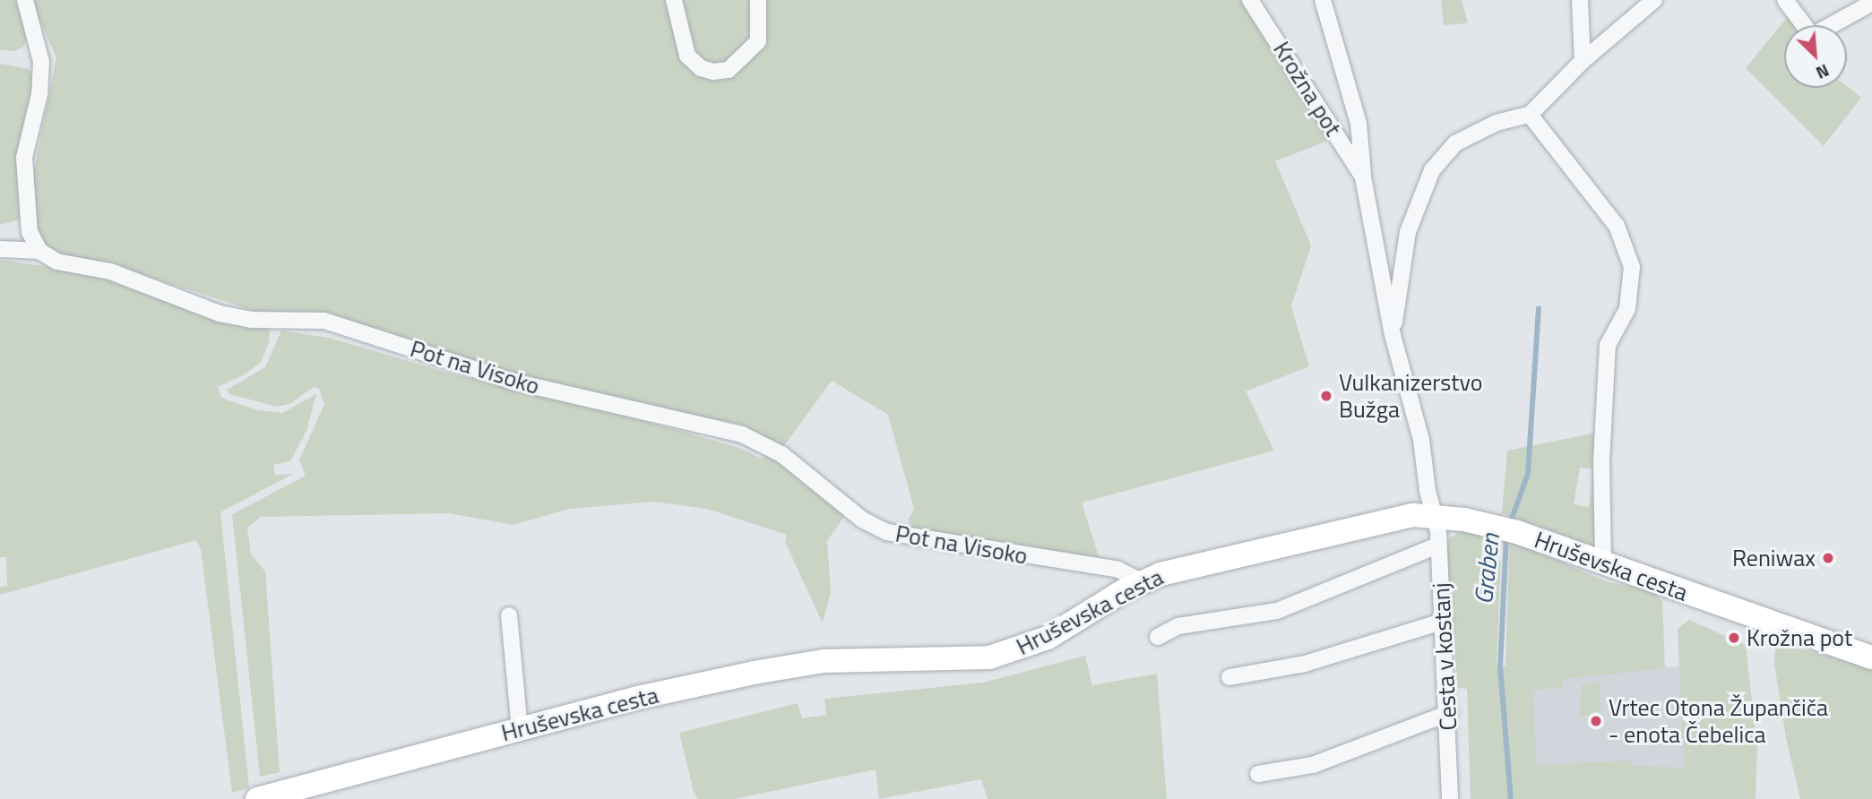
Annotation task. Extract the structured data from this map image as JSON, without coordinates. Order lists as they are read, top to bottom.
{
  "streets": {
    "street": [
      "Krožna pot",
      "Pot na Visoko",
      "Hruševska cesta",
      "Cesta v kostanj"
    ]
  },
  "crossings": [
    ["Krožna pot", "Hruševska cesta"],
    ["Krožna pot", "Cesta v kostanj"],
    ["Pot na Visoko", "Hruševska cesta"],
    ["Hruševska cesta", "Cesta v kostanj"]
  ],
  "water": ["Graben"],
  "places": [
    "Vulkanizerstvo Bužga",
    "Reniwax",
    "Krožna pot",
    "Vrtec Otona Župančiča - enota Čebelica"
  ],
  "north": "bottom right"
}
